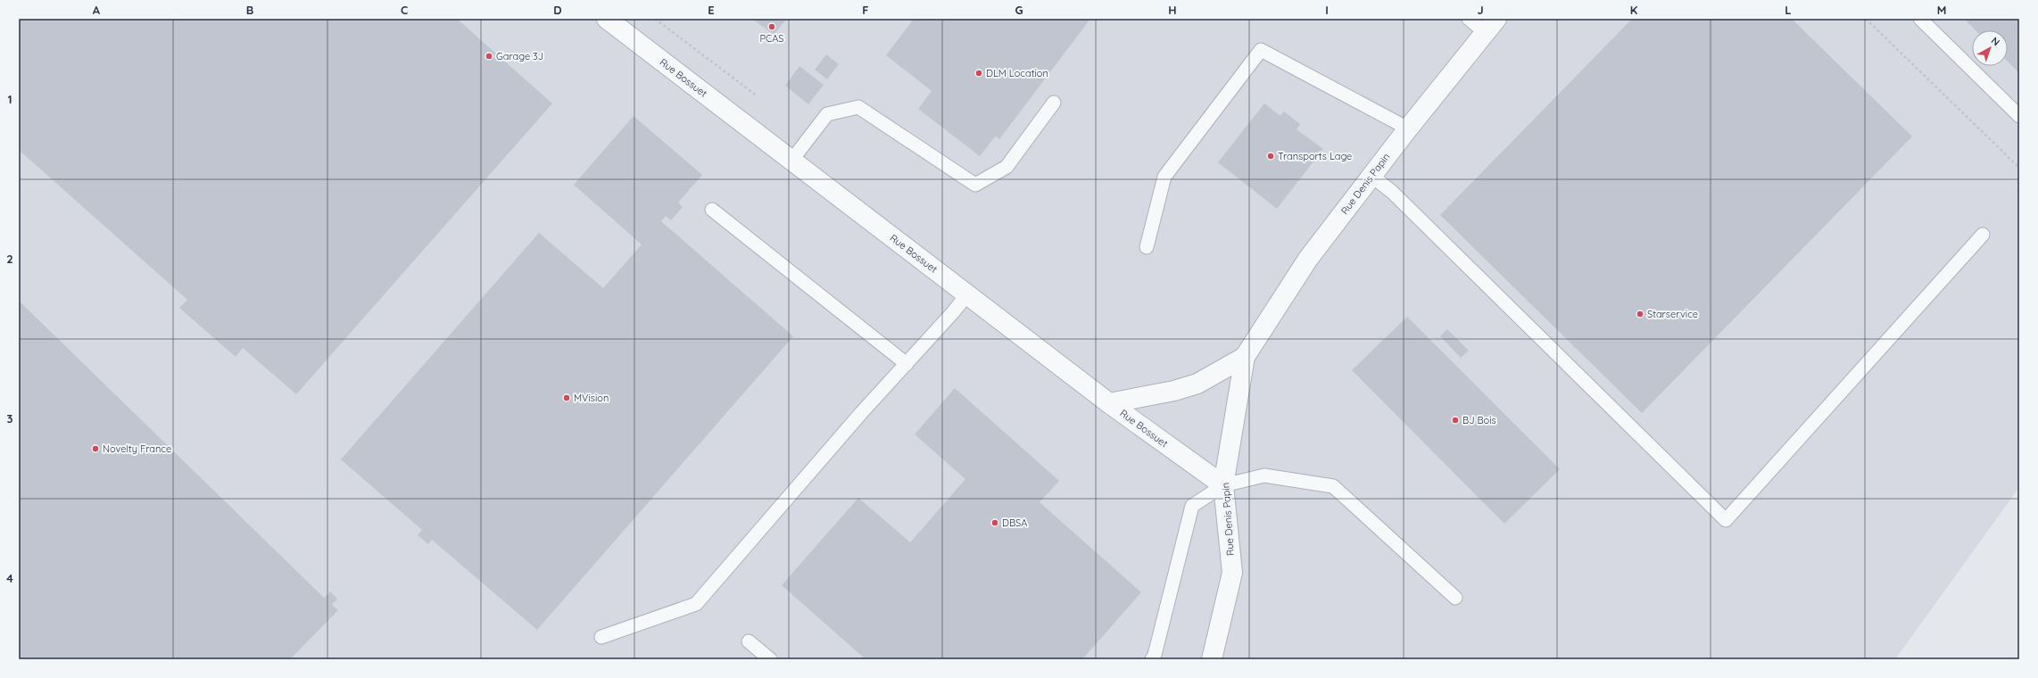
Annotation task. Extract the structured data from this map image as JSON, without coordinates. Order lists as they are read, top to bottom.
{
  "streets": {
    "street": ["Rue Bossuet", "Rue Denis Papin"]
  },
  "crossings": [
    ["Rue Bossuet", "Rue Denis Papin"]
  ],
  "places": [
    "PCAS",
    "Garage 3J",
    "DLM Location",
    "Transports Lage",
    "Starservice",
    "MVision",
    "BJ Bois",
    "Novelty France",
    "DBSA"
  ],
  "north": "top right",
  "grid": {
    "columns": [
      "A",
      "B",
      "C",
      "D",
      "E",
      "F",
      "G",
      "H",
      "I",
      "J",
      "K",
      "L",
      "M"
    ],
    "rows": [
      "1",
      "2",
      "3",
      "4"
    ]
  }
}
